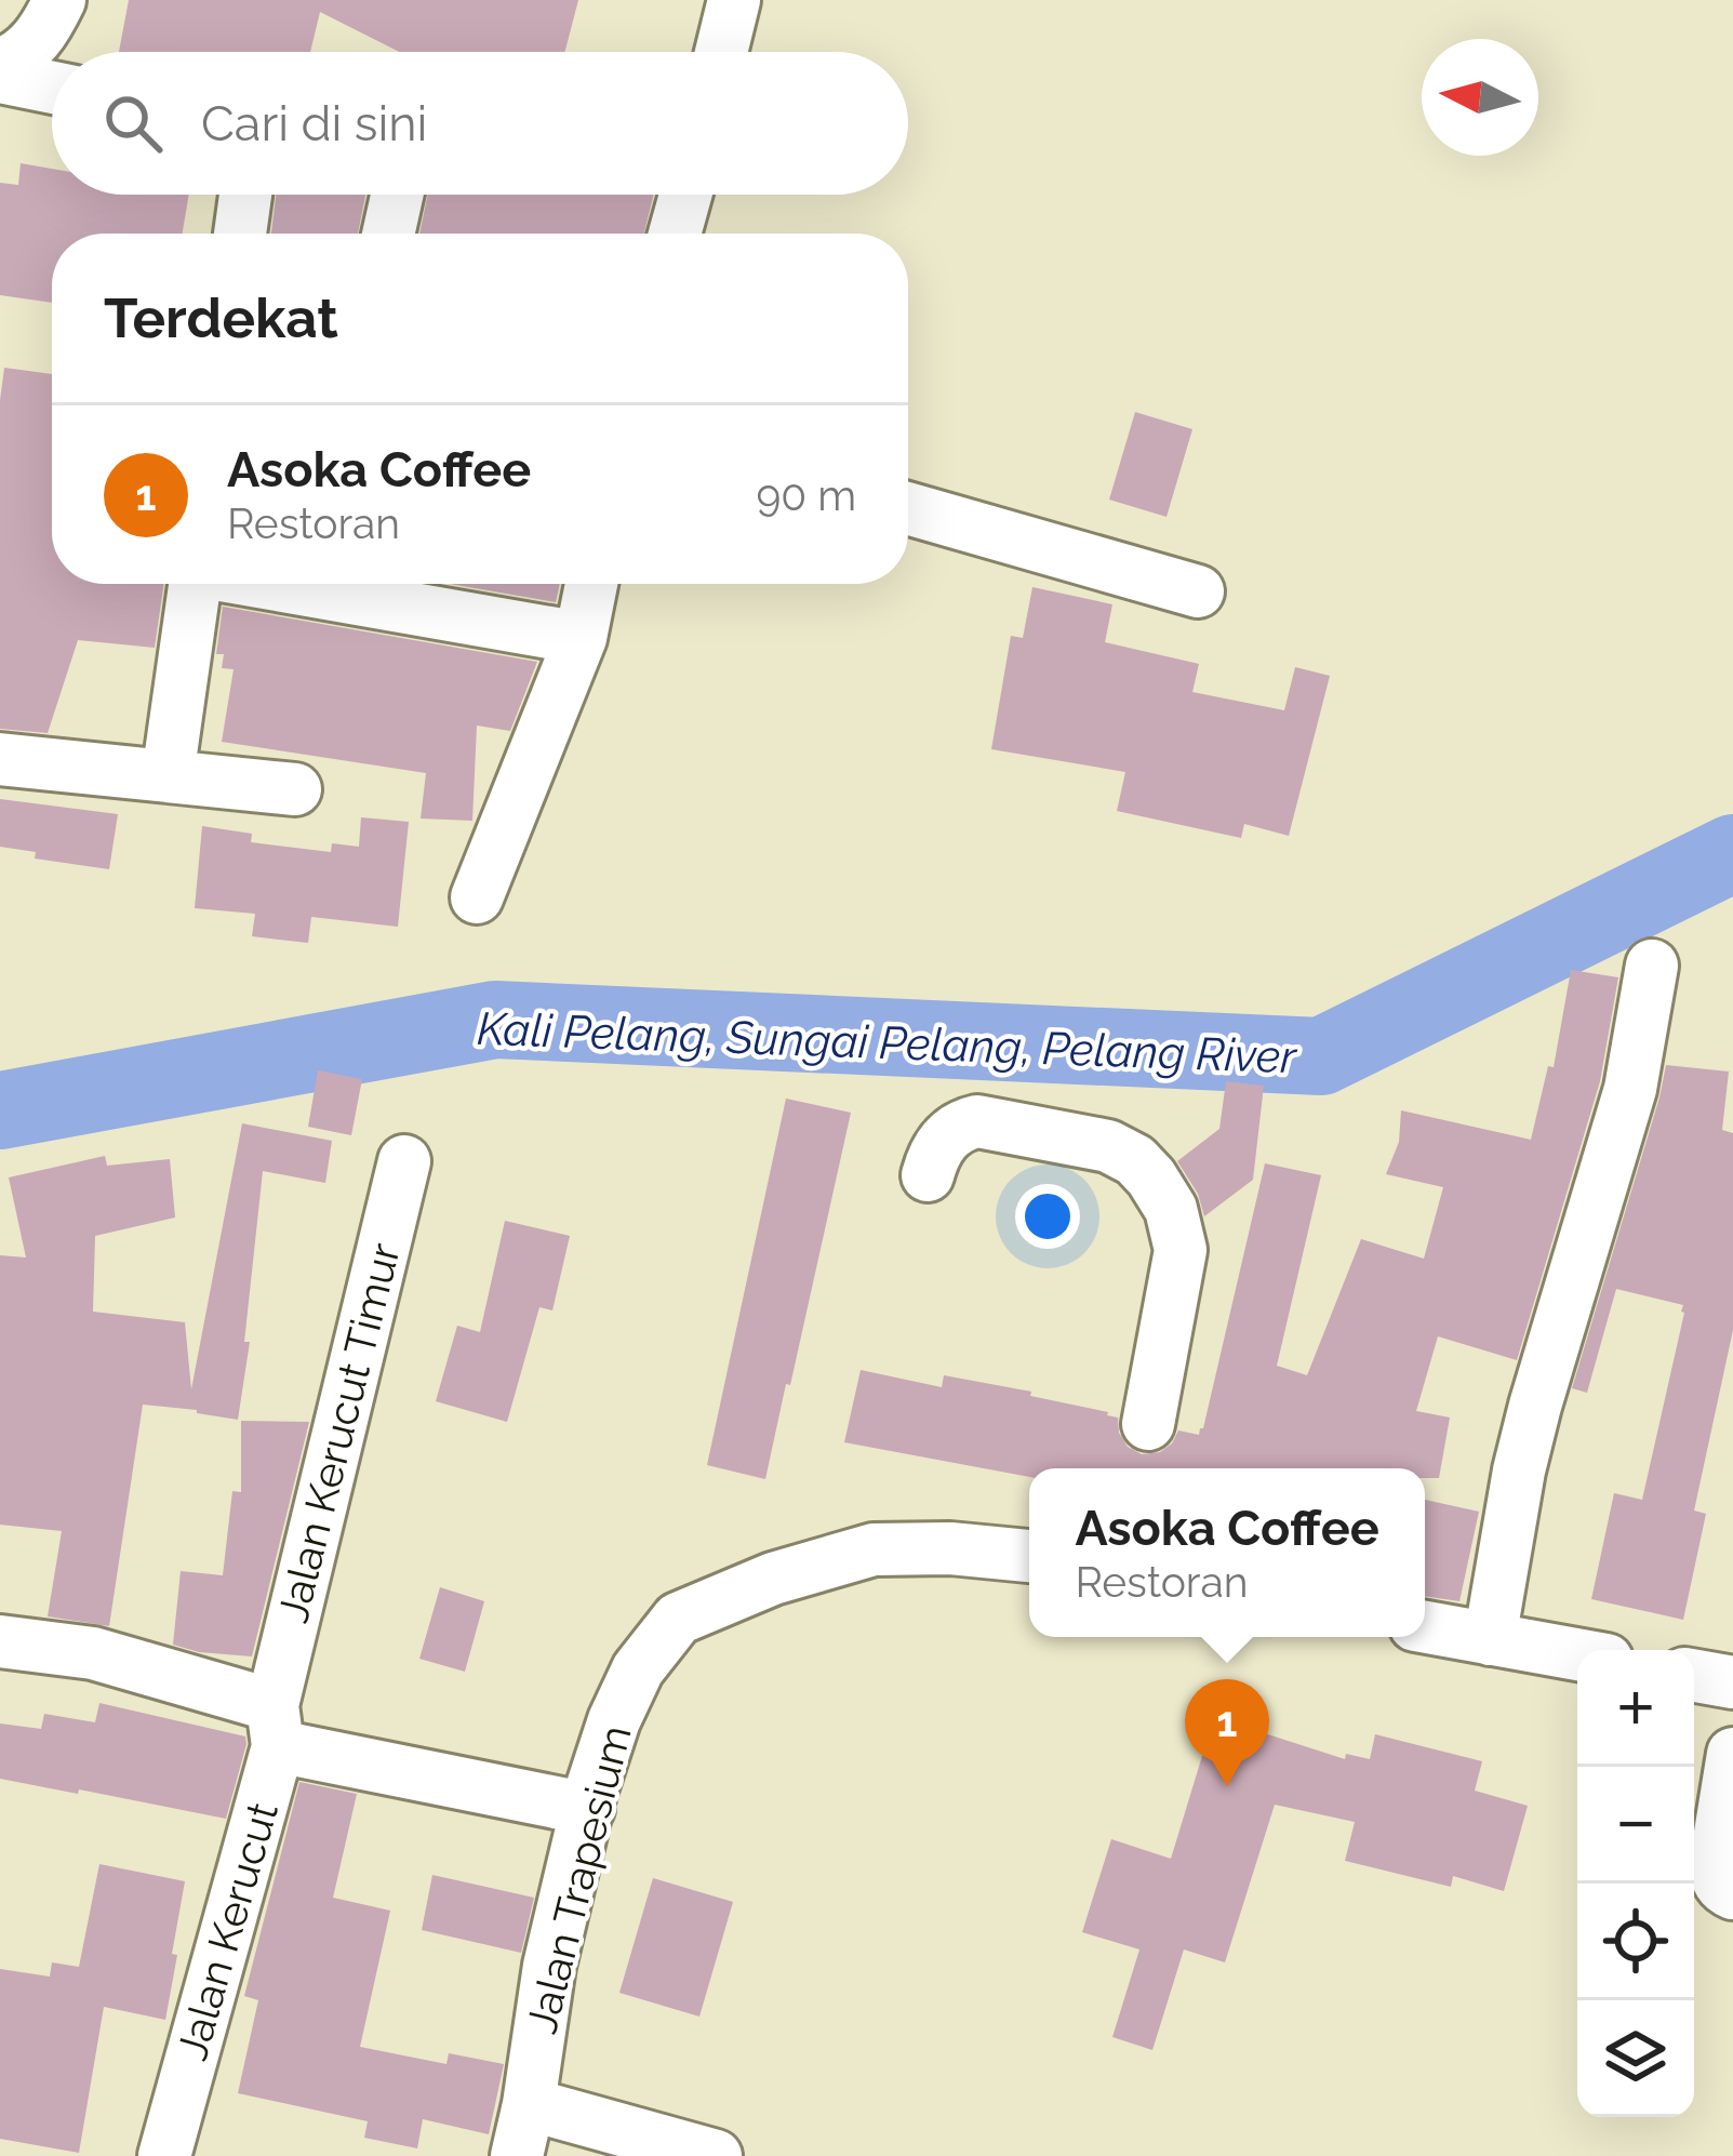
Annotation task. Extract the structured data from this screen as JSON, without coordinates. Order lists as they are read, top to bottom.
{
  "streets": {
    "street": ["Jalan Kerucut Timur", "Jalan Trapesium", "Jalan Kerucut"]
  },
  "crossings": [
    ["Jalan Kerucut Timur", "Jalan Kerucut"]
  ],
  "water": ["Kali Pelang, Sungai Pelang, Pelang River"],
  "north": "left",
  "page": {
    "search": "Cari di sini",
    "heading": "Terdekat",
    "list": [
      {
        "mark": "1",
        "name": "Asoka Coffee",
        "note": "Restoran",
        "value": "90 m"
      }
    ],
    "popup": ["Asoka Coffee", "Restoran"],
    "map_buttons": ["+", "−"],
    "pins": "1"
  }
}
